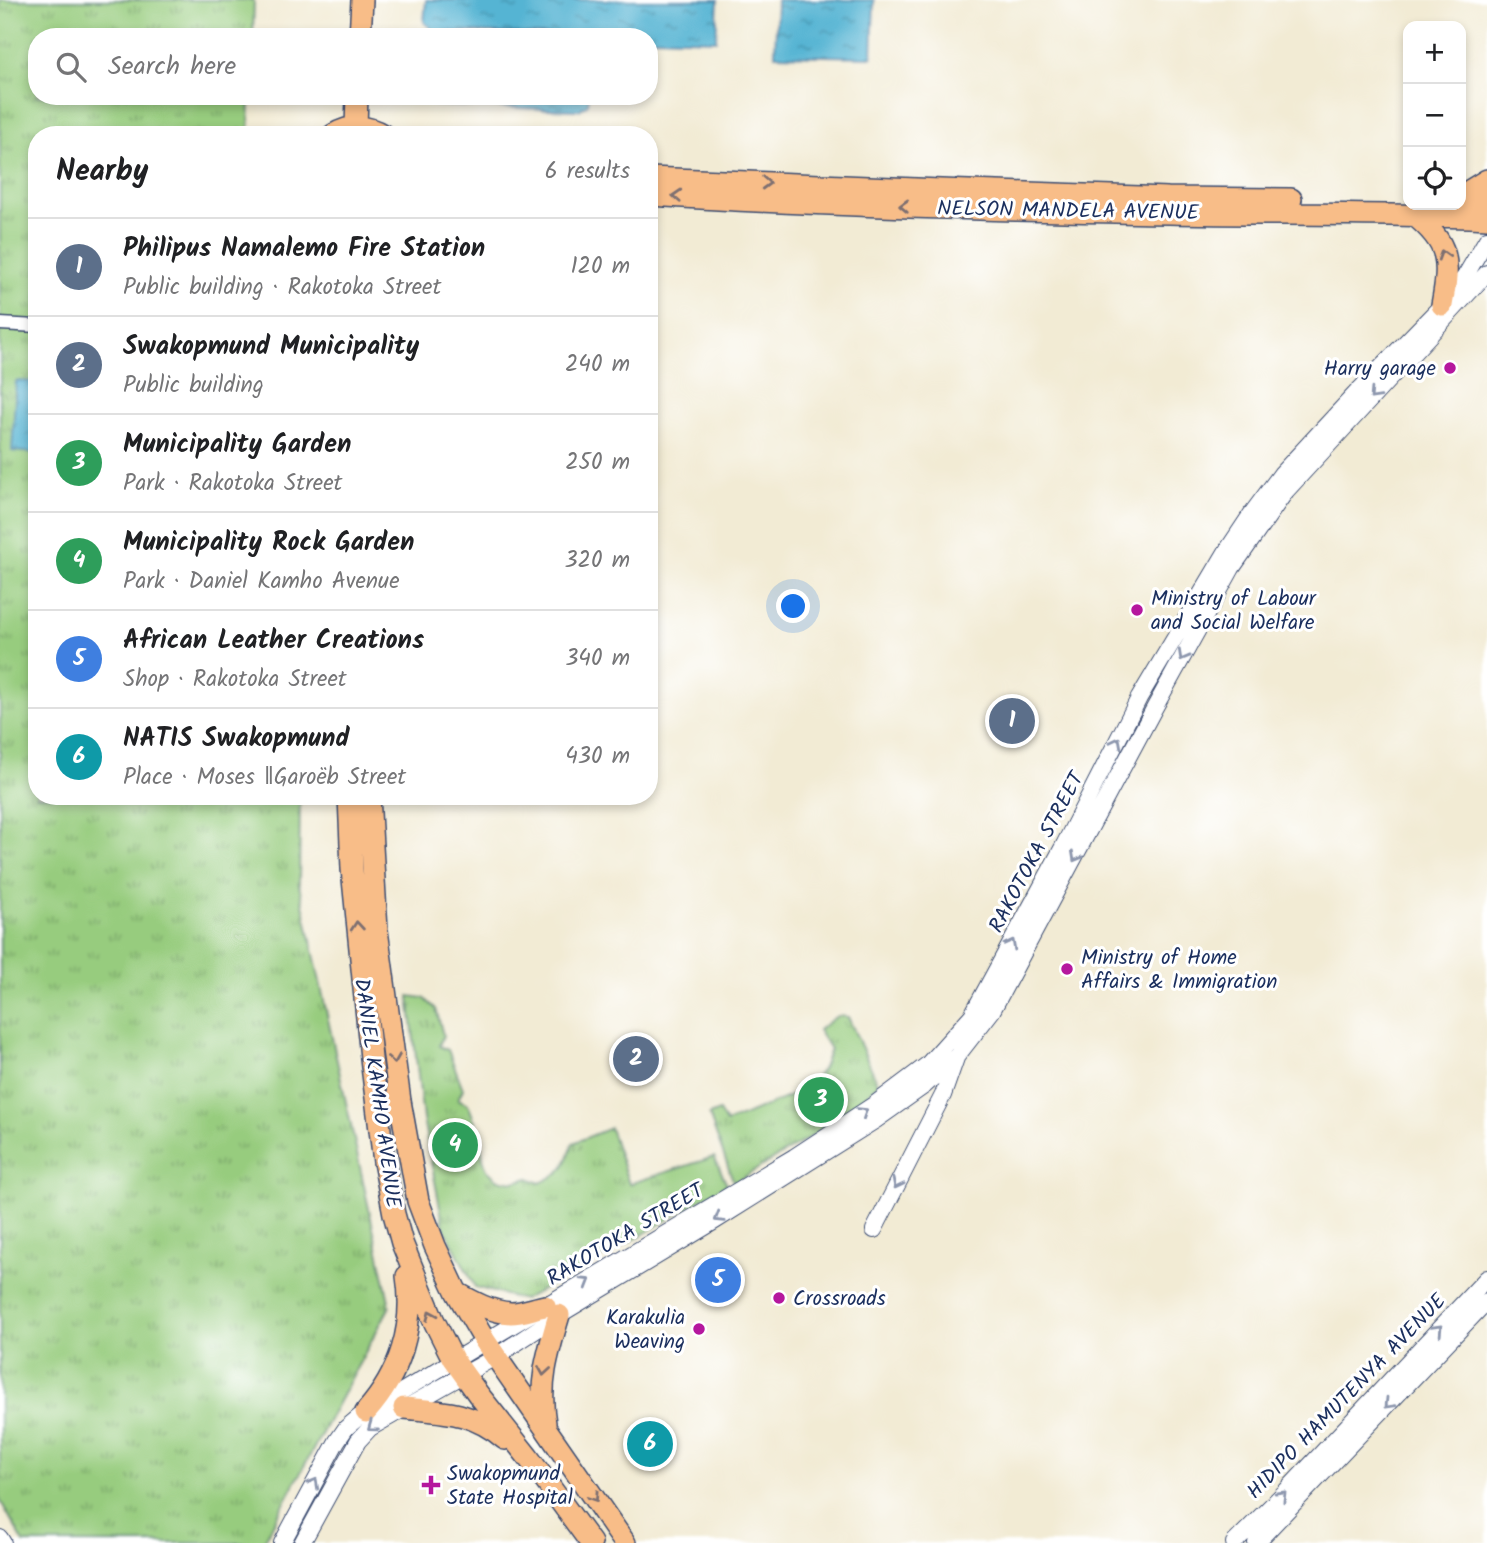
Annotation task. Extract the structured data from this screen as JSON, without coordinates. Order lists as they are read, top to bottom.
{
  "streets": {
    "main road": ["NELSON MANDELA AVENUE", "DANIEL KAMHO AVENUE"],
    "street": ["RAKOTOKA STREET", "HIDIPO HAMUTENYA AVENUE"]
  },
  "crossings": [
    ["RAKOTOKA STREET", "DANIEL KAMHO AVENUE"]
  ],
  "places": {
    "other": [
      "Harry garage",
      "Ministry of Labour and Social Welfare",
      "Ministry of Home Affairs & Immigration",
      "Crossroads",
      "Karakulia Weaving"
    ],
    "health": ["Swakopmund State Hospital"]
  },
  "page": {
    "map_buttons": ["+", "−"],
    "search": "Search here",
    "heading": ["Nearby", "6 results"],
    "list": [
      {
        "mark": "1",
        "name": "Philipus Namalemo Fire Station",
        "note": "Public building · Rakotoka Street",
        "value": "120 m"
      },
      {
        "mark": "2",
        "name": "Swakopmund Municipality",
        "note": "Public building",
        "value": "240 m"
      },
      {
        "mark": "3",
        "name": "Municipality Garden",
        "note": "Park · Rakotoka Street",
        "value": "250 m"
      },
      {
        "mark": "4",
        "name": "Municipality Rock Garden",
        "note": "Park · Daniel Kamho Avenue",
        "value": "320 m"
      },
      {
        "mark": "5",
        "name": "African Leather Creations",
        "note": "Shop · Rakotoka Street",
        "value": "340 m"
      },
      {
        "mark": "6",
        "name": "NATIS Swakopmund",
        "note": "Place · Moses ǁGaroëb Street",
        "value": "430 m"
      }
    ],
    "pins": [
      "1",
      "2",
      "3",
      "4",
      "5",
      "6"
    ]
  }
}
